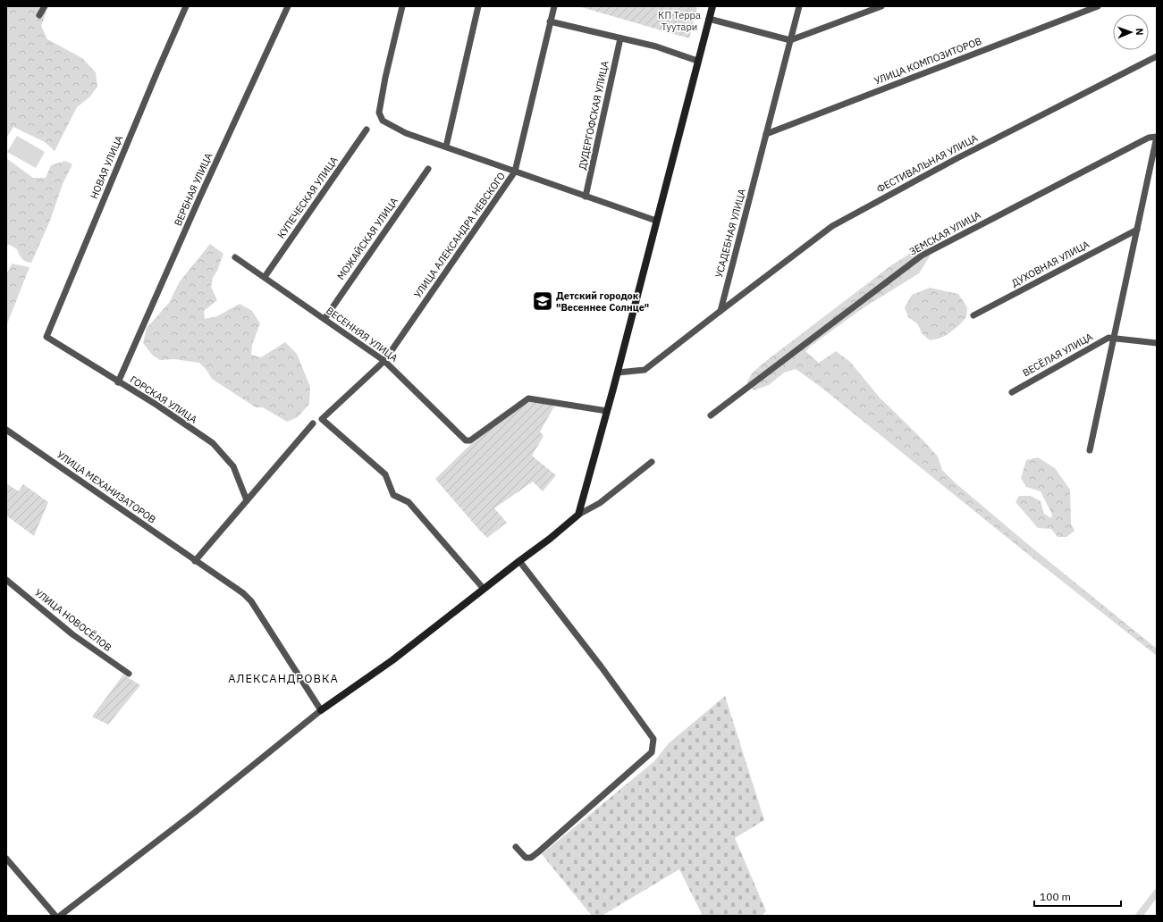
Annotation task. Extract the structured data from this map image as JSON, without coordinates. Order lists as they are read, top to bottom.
{
  "streets": {
    "street": [
      "УЛИЦА КОМПОЗИТОРОВ",
      "ДУДЕРГОФСКАЯ УЛИЦА",
      "ФЕСТИВАЛЬНАЯ УЛИЦА",
      "НОВАЯ УЛИЦА",
      "ВЕРБНАЯ УЛИЦА",
      "КУПЕЧЕСКАЯ УЛИЦА",
      "УСАДЕБНАЯ УЛИЦА",
      "ЗЕМСКАЯ УЛИЦА",
      "УЛИЦА АЛЕКСАНДРА НЕВСКОГО",
      "МОЖАЙСКАЯ УЛИЦА",
      "ДУХОВНАЯ УЛИЦА",
      "ВЕСЕННЯЯ УЛИЦА",
      "ВЕСЁЛАЯ УЛИЦА",
      "ГОРСКАЯ УЛИЦА",
      "УЛИЦА МЕХАНИЗАТОРОВ",
      "УЛИЦА НОВОСЁЛОВ"
    ]
  },
  "crossings": [
    ["УЛИЦА КОМПОЗИТОРОВ", "УСАДЕБНАЯ УЛИЦА"],
    ["ФЕСТИВАЛЬНАЯ УЛИЦА", "УСАДЕБНАЯ УЛИЦА"],
    ["НОВАЯ УЛИЦА", "ГОРСКАЯ УЛИЦА"],
    ["ВЕРБНАЯ УЛИЦА", "ГОРСКАЯ УЛИЦА"],
    ["КУПЕЧЕСКАЯ УЛИЦА", "ВЕСЕННЯЯ УЛИЦА"],
    ["УЛИЦА АЛЕКСАНДРА НЕВСКОГО", "ВЕСЕННЯЯ УЛИЦА"],
    ["МОЖАЙСКАЯ УЛИЦА", "ВЕСЕННЯЯ УЛИЦА"]
  ],
  "districts": ["АЛЕКСАНДРОВКА"],
  "parks": ["КП Терра Туутари"],
  "places": {
    "school or university": ["Детский городок \"Весеннее Солнце\""]
  },
  "scale_bar": "100 m",
  "north": "right"
}
